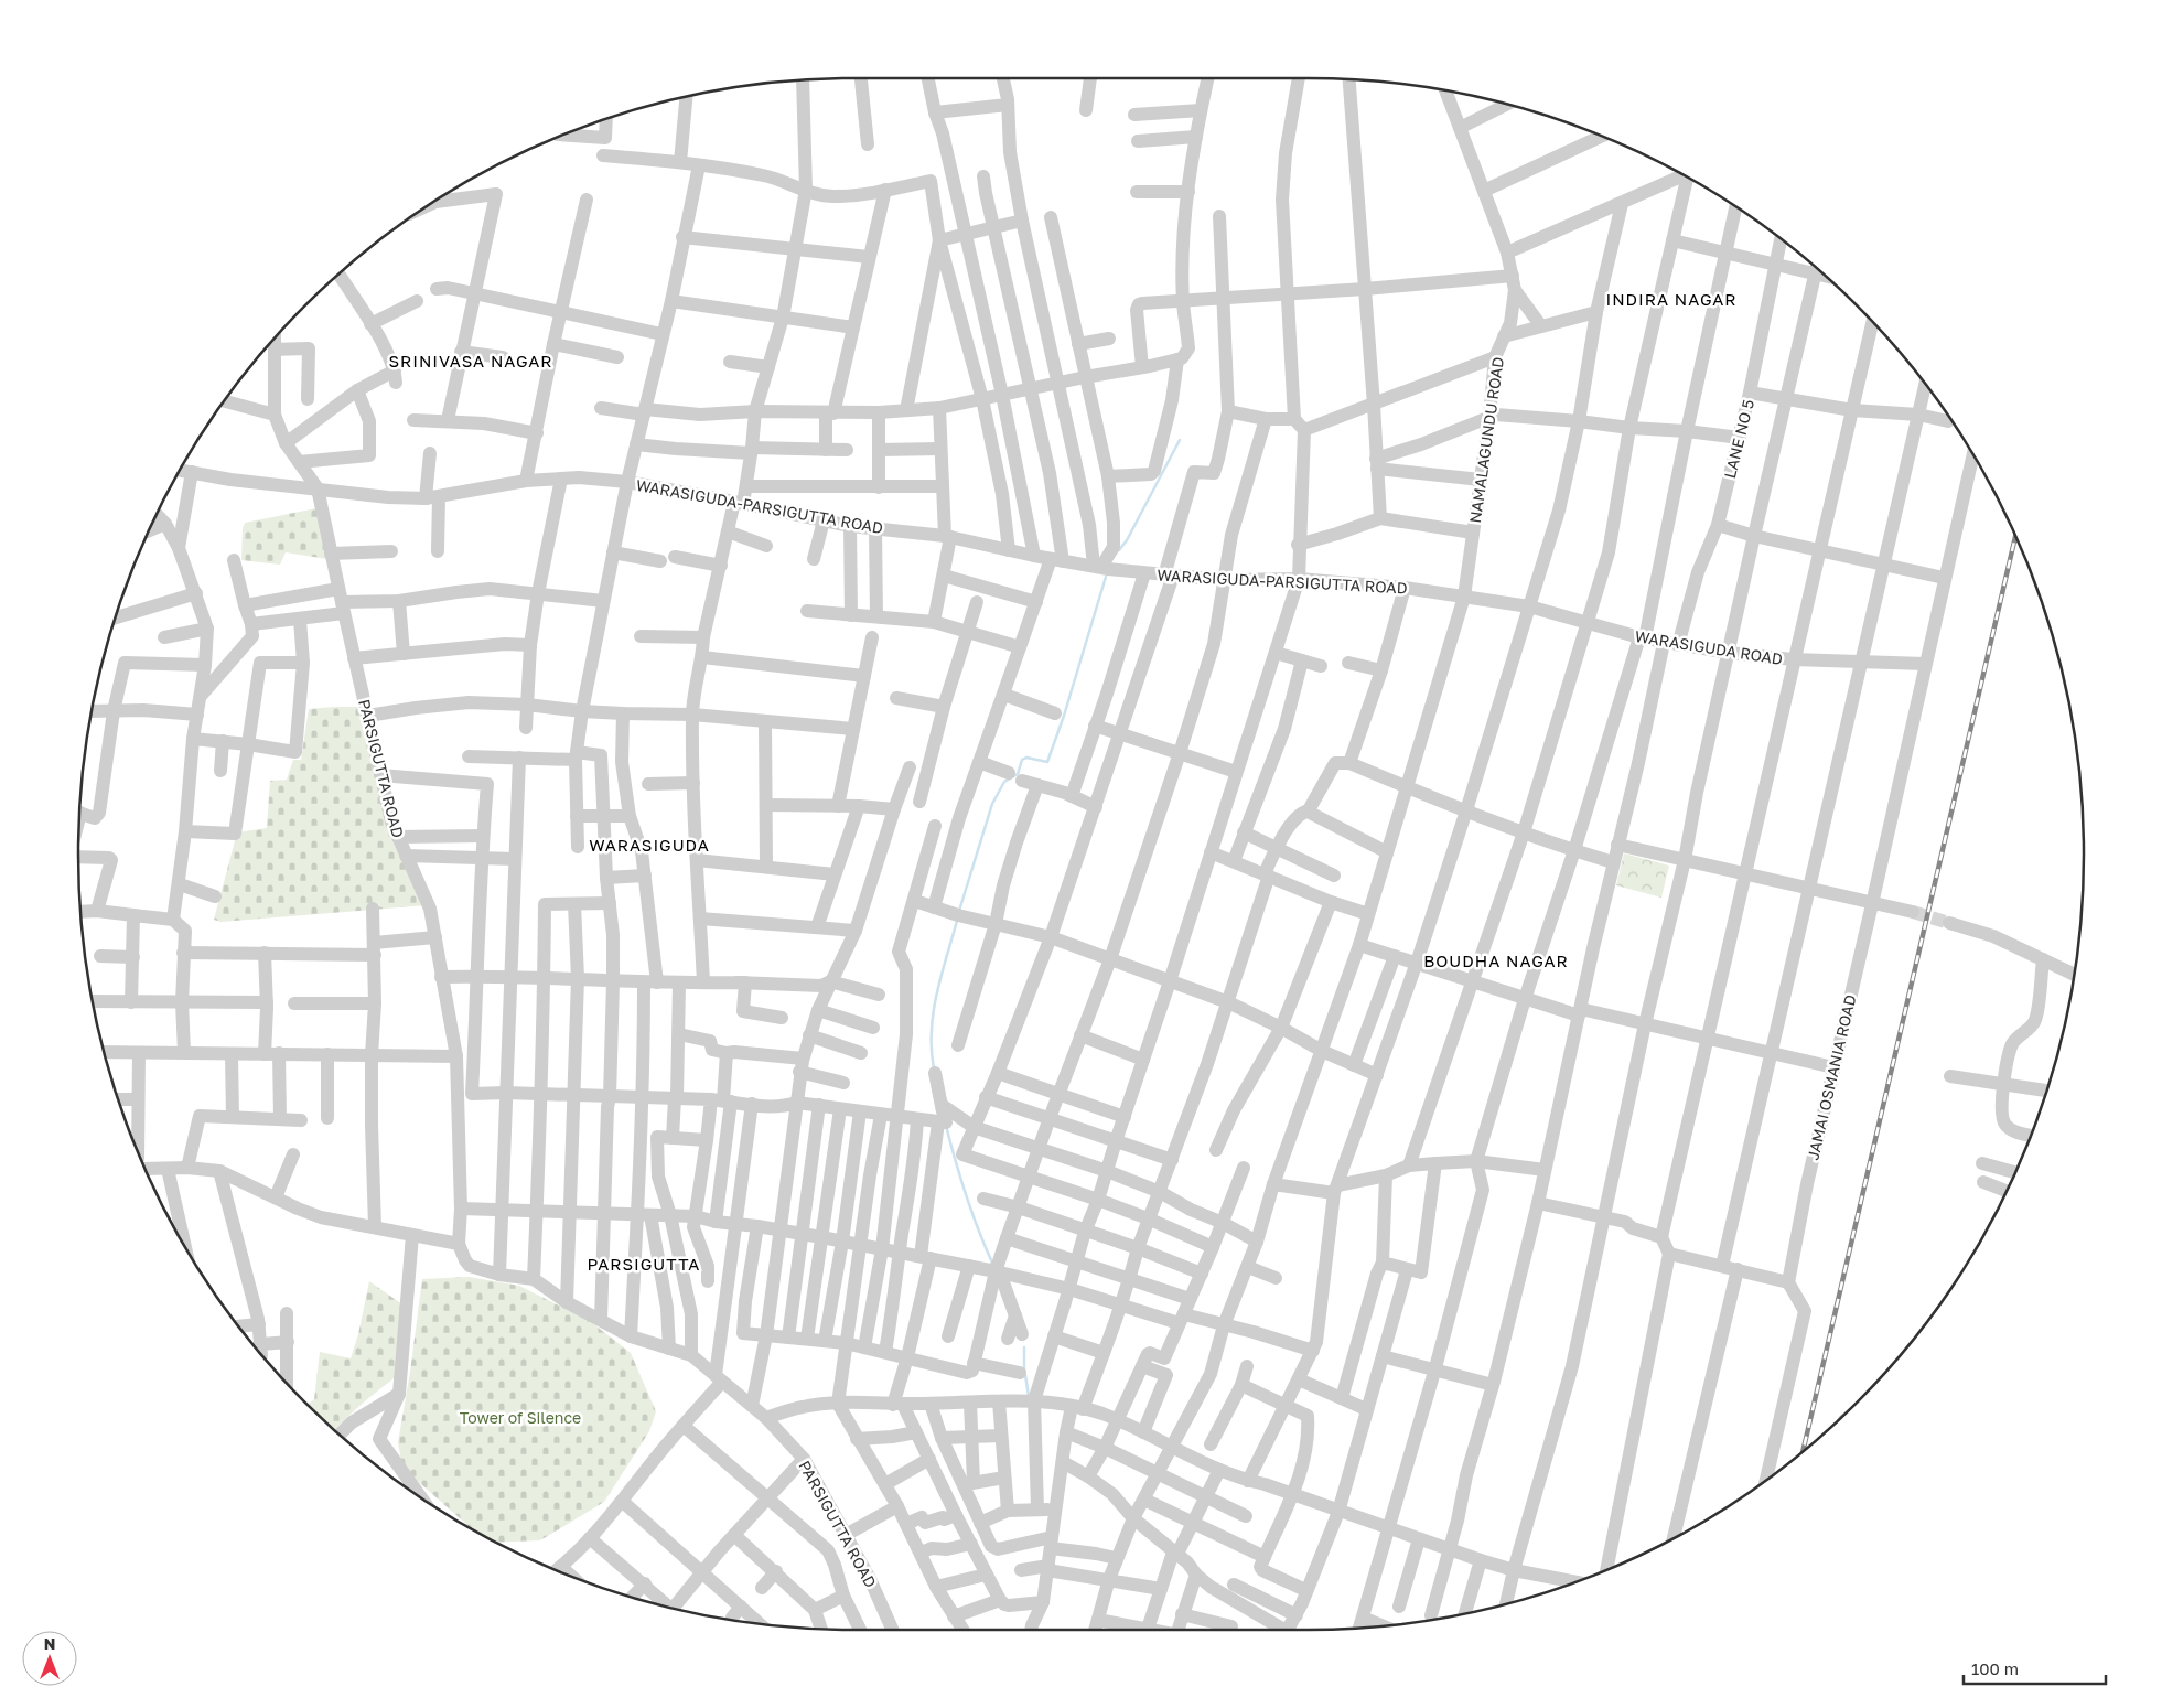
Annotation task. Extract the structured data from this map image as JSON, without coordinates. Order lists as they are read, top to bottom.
{
  "streets": {
    "street": [
      "LANE NO 5",
      "NAMALAGUNDU ROAD",
      "WARASIGUDA-PARSIGUTTA ROAD",
      "WARASIGUDA ROAD",
      "PARSIGUTTA ROAD",
      "JAMAI OSMANIA ROAD"
    ]
  },
  "crossings": [
    ["LANE NO 5", "WARASIGUDA ROAD"],
    ["NAMALAGUNDU ROAD", "WARASIGUDA-PARSIGUTTA ROAD"],
    ["NAMALAGUNDU ROAD", "WARASIGUDA ROAD"],
    ["WARASIGUDA-PARSIGUTTA ROAD", "WARASIGUDA ROAD"],
    ["WARASIGUDA-PARSIGUTTA ROAD", "PARSIGUTTA ROAD"],
    ["WARASIGUDA ROAD", "JAMAI OSMANIA ROAD"]
  ],
  "districts": [
    "INDIRA NAGAR",
    "SRINIVASA NAGAR",
    "WARASIGUDA",
    "BOUDHA NAGAR",
    "PARSIGUTTA"
  ],
  "parks": ["Tower of Silence"],
  "scale_bar": "100 m",
  "north": "top"
}
